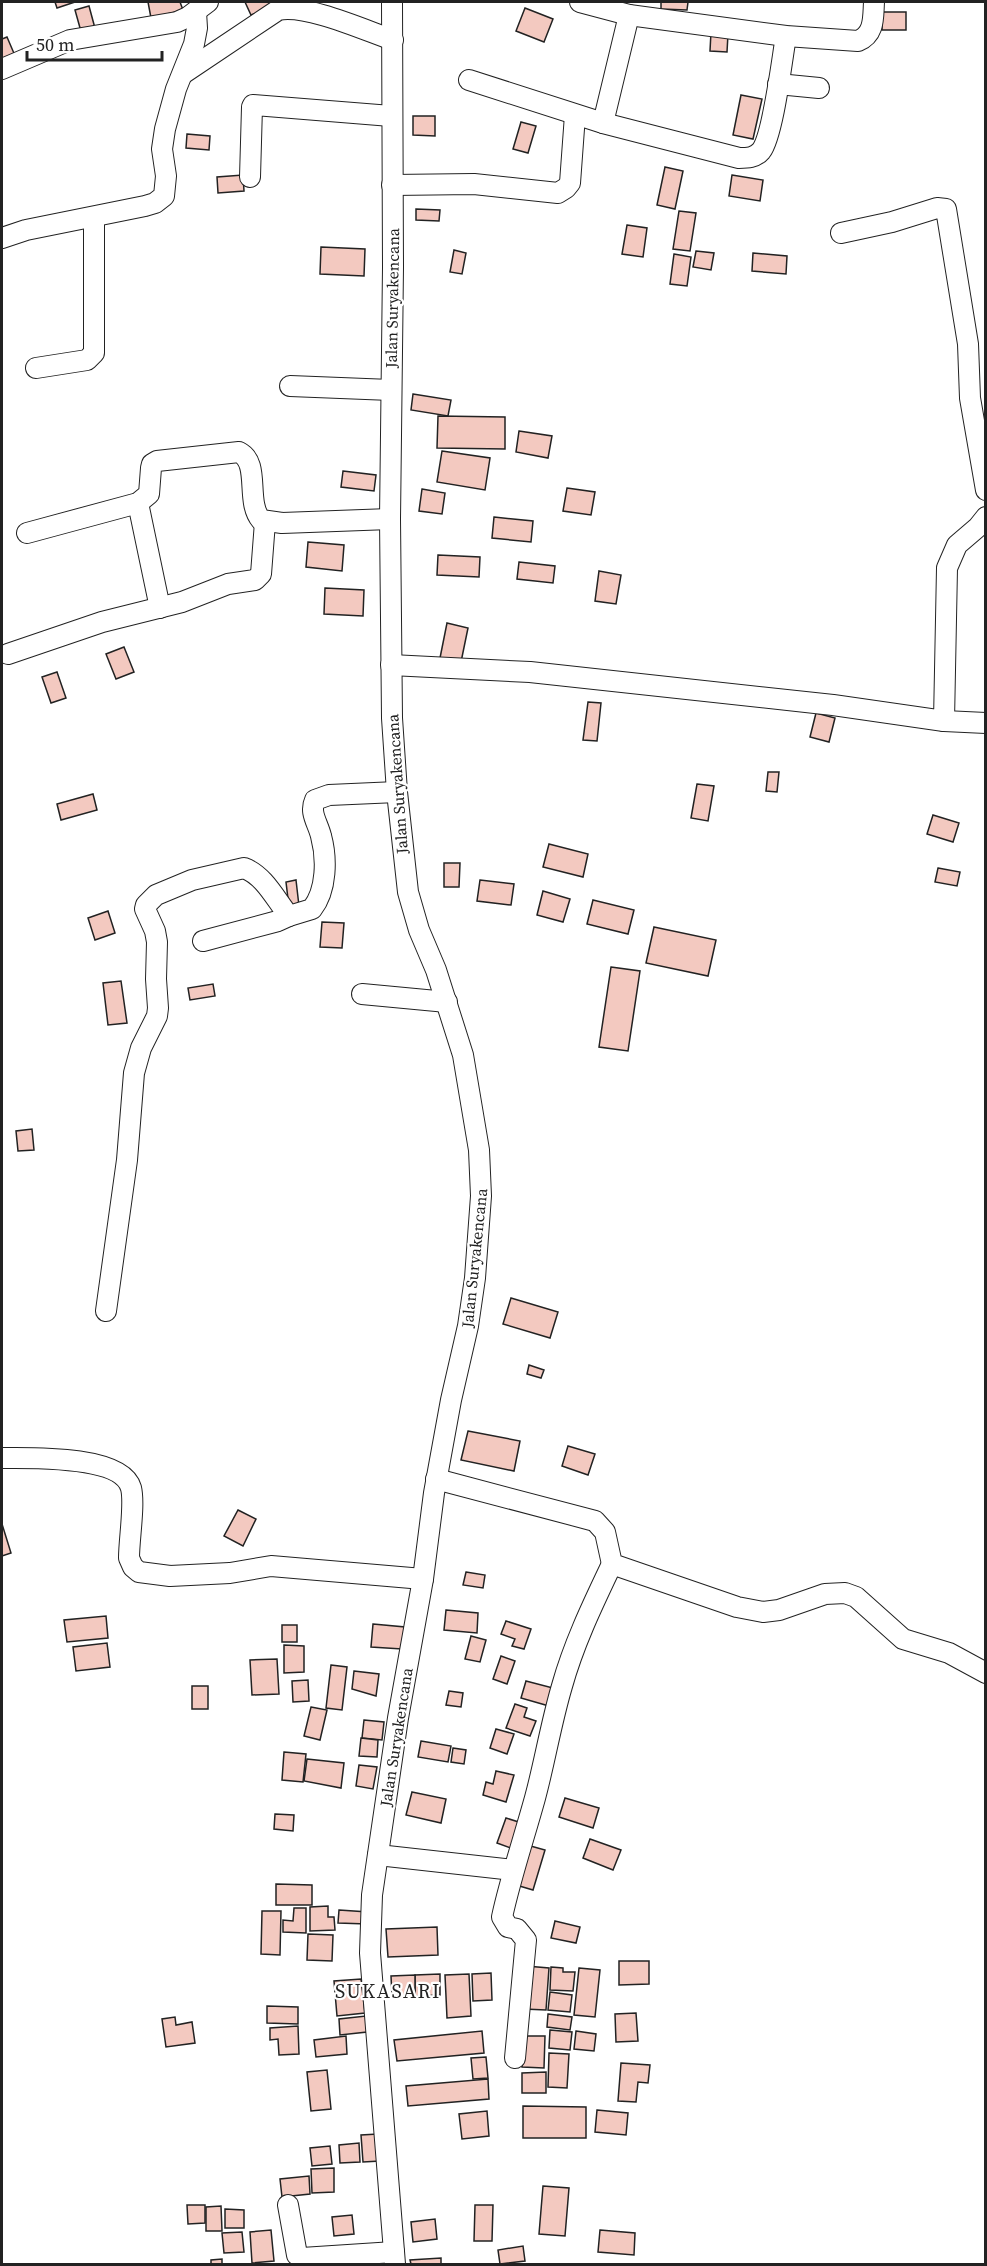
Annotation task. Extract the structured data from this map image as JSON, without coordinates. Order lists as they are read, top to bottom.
{
  "streets": {
    "street": ["Jalan Suryakencana"]
  },
  "districts": ["SUKASARI"],
  "scale_bar": "50 m"
}
